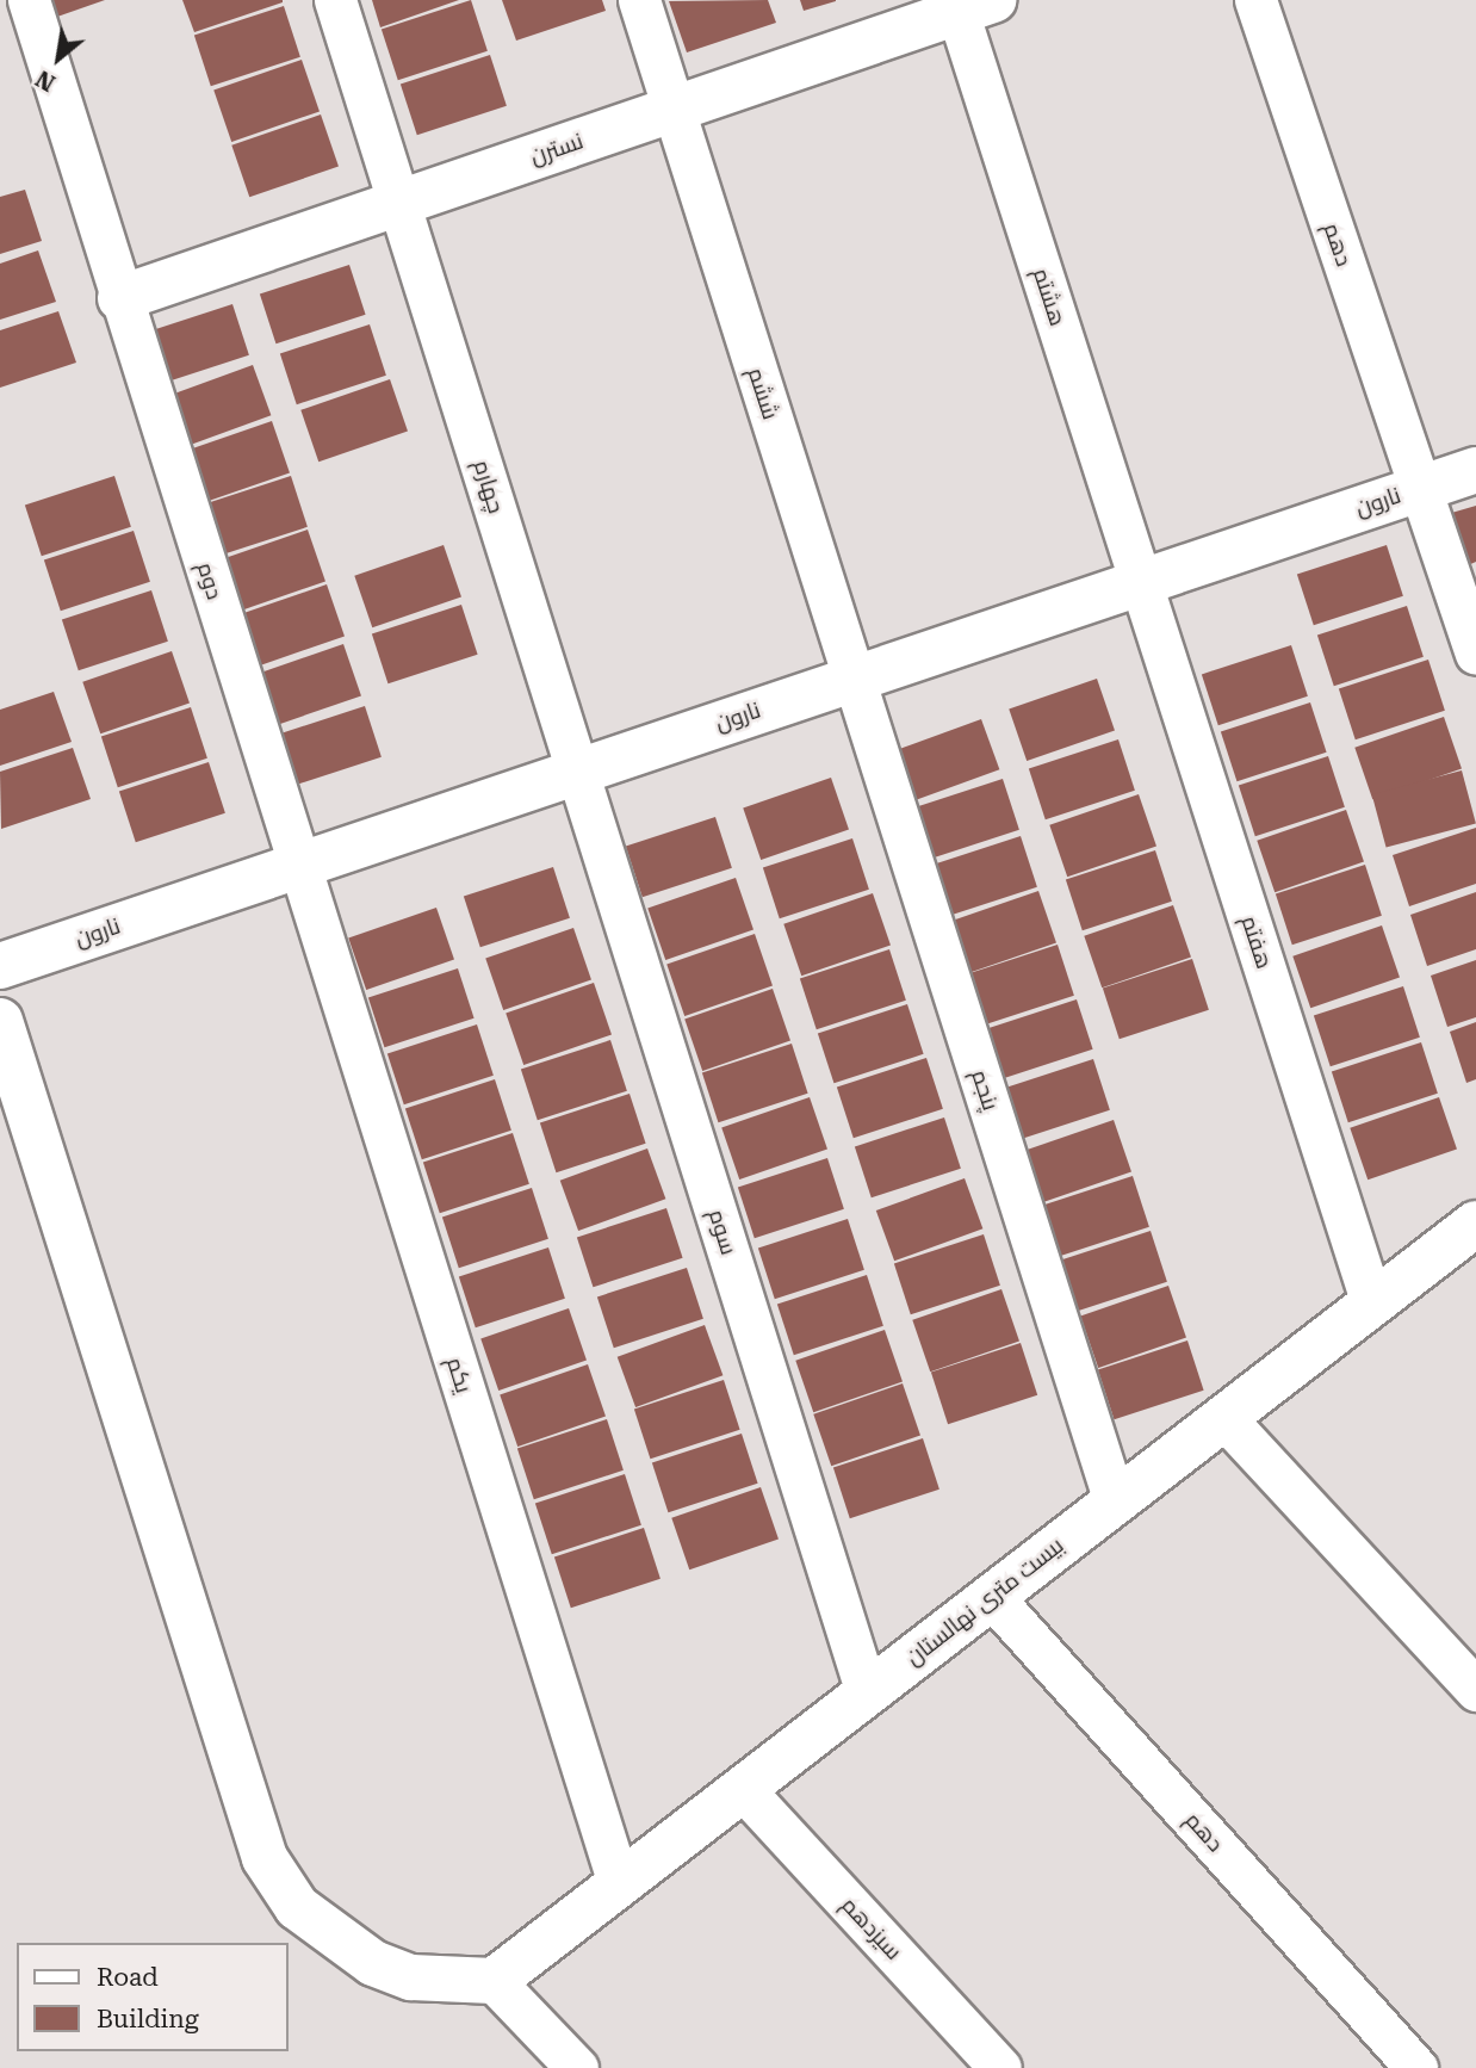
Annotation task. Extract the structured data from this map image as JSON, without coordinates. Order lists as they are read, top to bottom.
{
  "streets": {
    "street": [
      "نسترن",
      "دهم",
      "هشتم",
      "ششم",
      "چهارم",
      "نارون",
      "دوم",
      "هفتم",
      "پنجم",
      "سوم",
      "یکم",
      "بیست متری نهالستان",
      "سیزدهم"
    ]
  },
  "crossings": [
    ["نسترن", "هشتم"],
    ["نسترن", "ششم"],
    ["نسترن", "چهارم"],
    ["نسترن", "دوم"],
    ["دهم", "نارون"],
    ["دهم", "بیست متری نهالستان"],
    ["هشتم", "نارون"],
    ["هشتم", "هفتم"],
    ["ششم", "نارون"],
    ["ششم", "پنجم"],
    ["چهارم", "نارون"],
    ["چهارم", "سوم"],
    ["نارون", "دوم"],
    ["نارون", "هفتم"],
    ["نارون", "پنجم"],
    ["نارون", "سوم"],
    ["نارون", "یکم"],
    ["دوم", "یکم"],
    ["هفتم", "بیست متری نهالستان"],
    ["پنجم", "بیست متری نهالستان"],
    ["سوم", "بیست متری نهالستان"],
    ["یکم", "بیست متری نهالستان"],
    ["بیست متری نهالستان", "سیزدهم"]
  ],
  "legend": ["Road", "Building"],
  "north": "bottom left"
}
